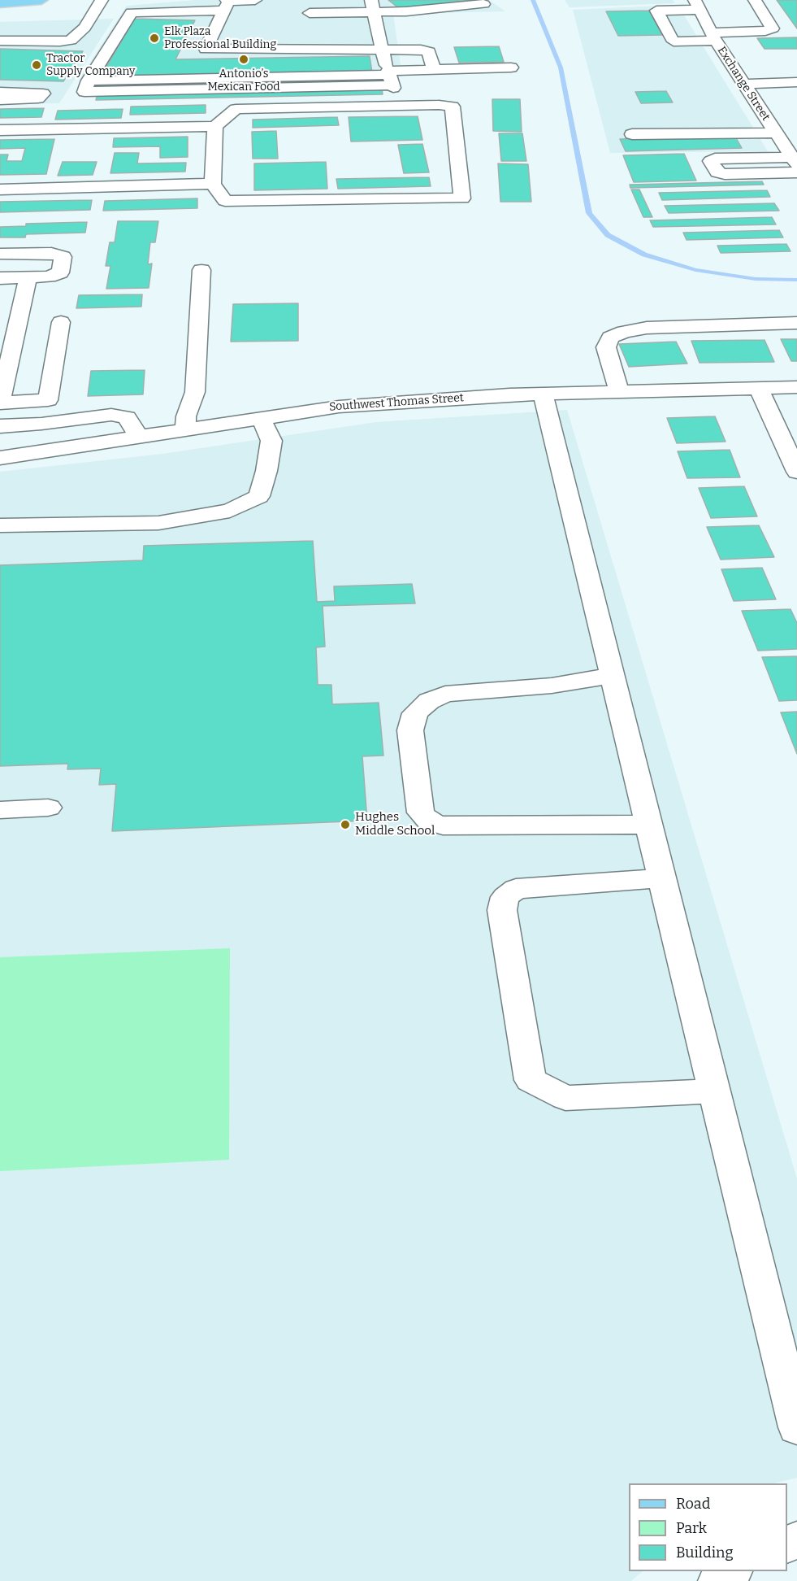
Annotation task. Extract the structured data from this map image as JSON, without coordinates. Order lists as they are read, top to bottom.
{
  "streets": {
    "street": ["Exchange Street", "Southwest Thomas Street"]
  },
  "places": [
    "Elk Plaza Professional Building",
    "Antonio’s Mexican Food",
    "Tractor Supply Company",
    "Hughes Middle School"
  ],
  "legend": ["Road", "Park", "Building"]
}
